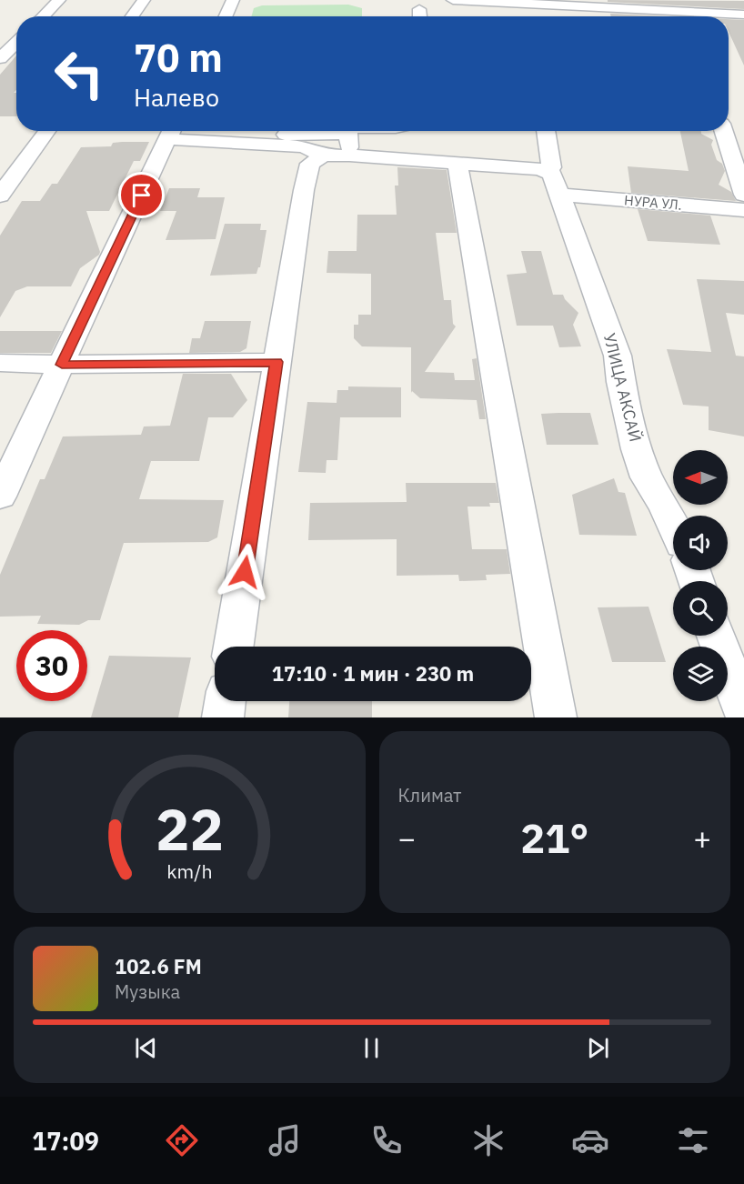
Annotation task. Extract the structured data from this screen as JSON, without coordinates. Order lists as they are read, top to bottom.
{
  "streets": {
    "street": ["НУРА УЛ.", "УЛИЦА АКСАЙ"]
  },
  "crossings": [
    ["НУРА УЛ.", "УЛИЦА АКСАЙ"]
  ],
  "north": "left",
  "page": {
    "turn": ["70 m", "Налево"],
    "limit": "30",
    "trip": "17:10 · 1 мин · 230 m",
    "tile": "Климат",
    "heat": ["−", "21°", "+"],
    "song": ["102.6 FM", "Музыка"],
    "tabs": "17:09",
    "gauge": ["22", "km/h"]
  }
}
